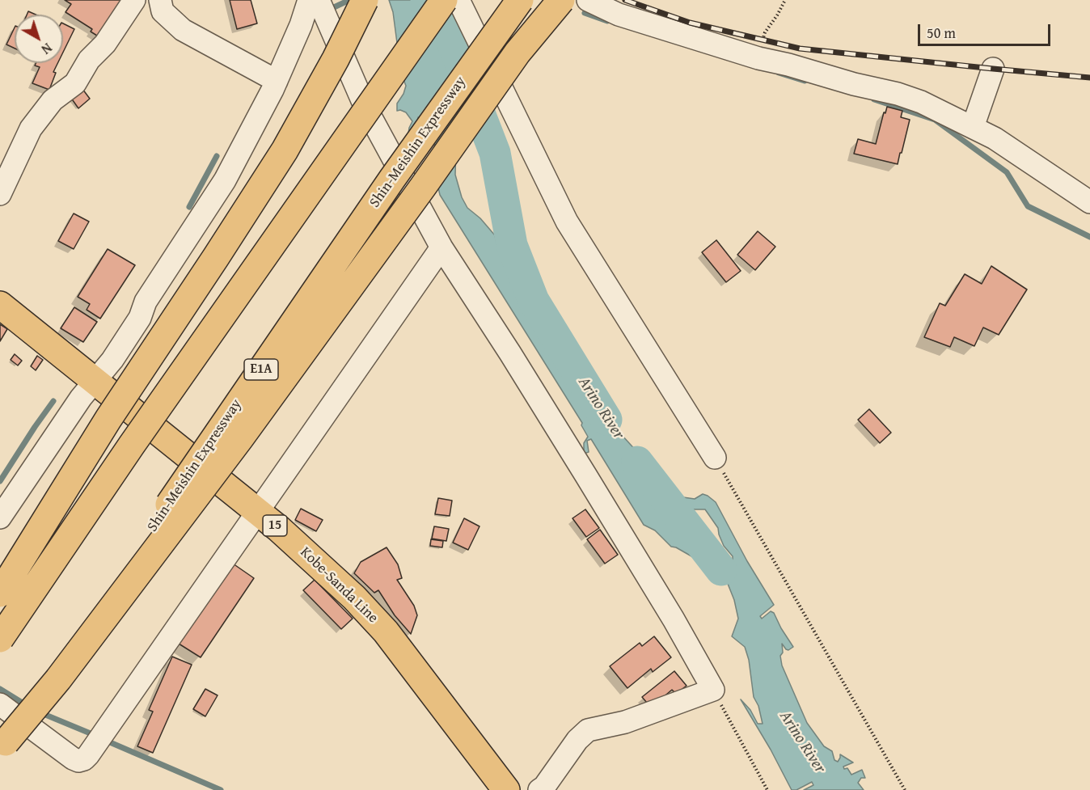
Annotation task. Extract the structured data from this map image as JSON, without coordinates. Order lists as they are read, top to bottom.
{
  "streets": {
    "main road": [
      "Shin-Meishin Expressway",
      "E1A",
      "15",
      "Kobe-Sanda Line"
    ]
  },
  "water": ["Arino River"],
  "scale_bar": "50 m",
  "north": "bottom right"
}
